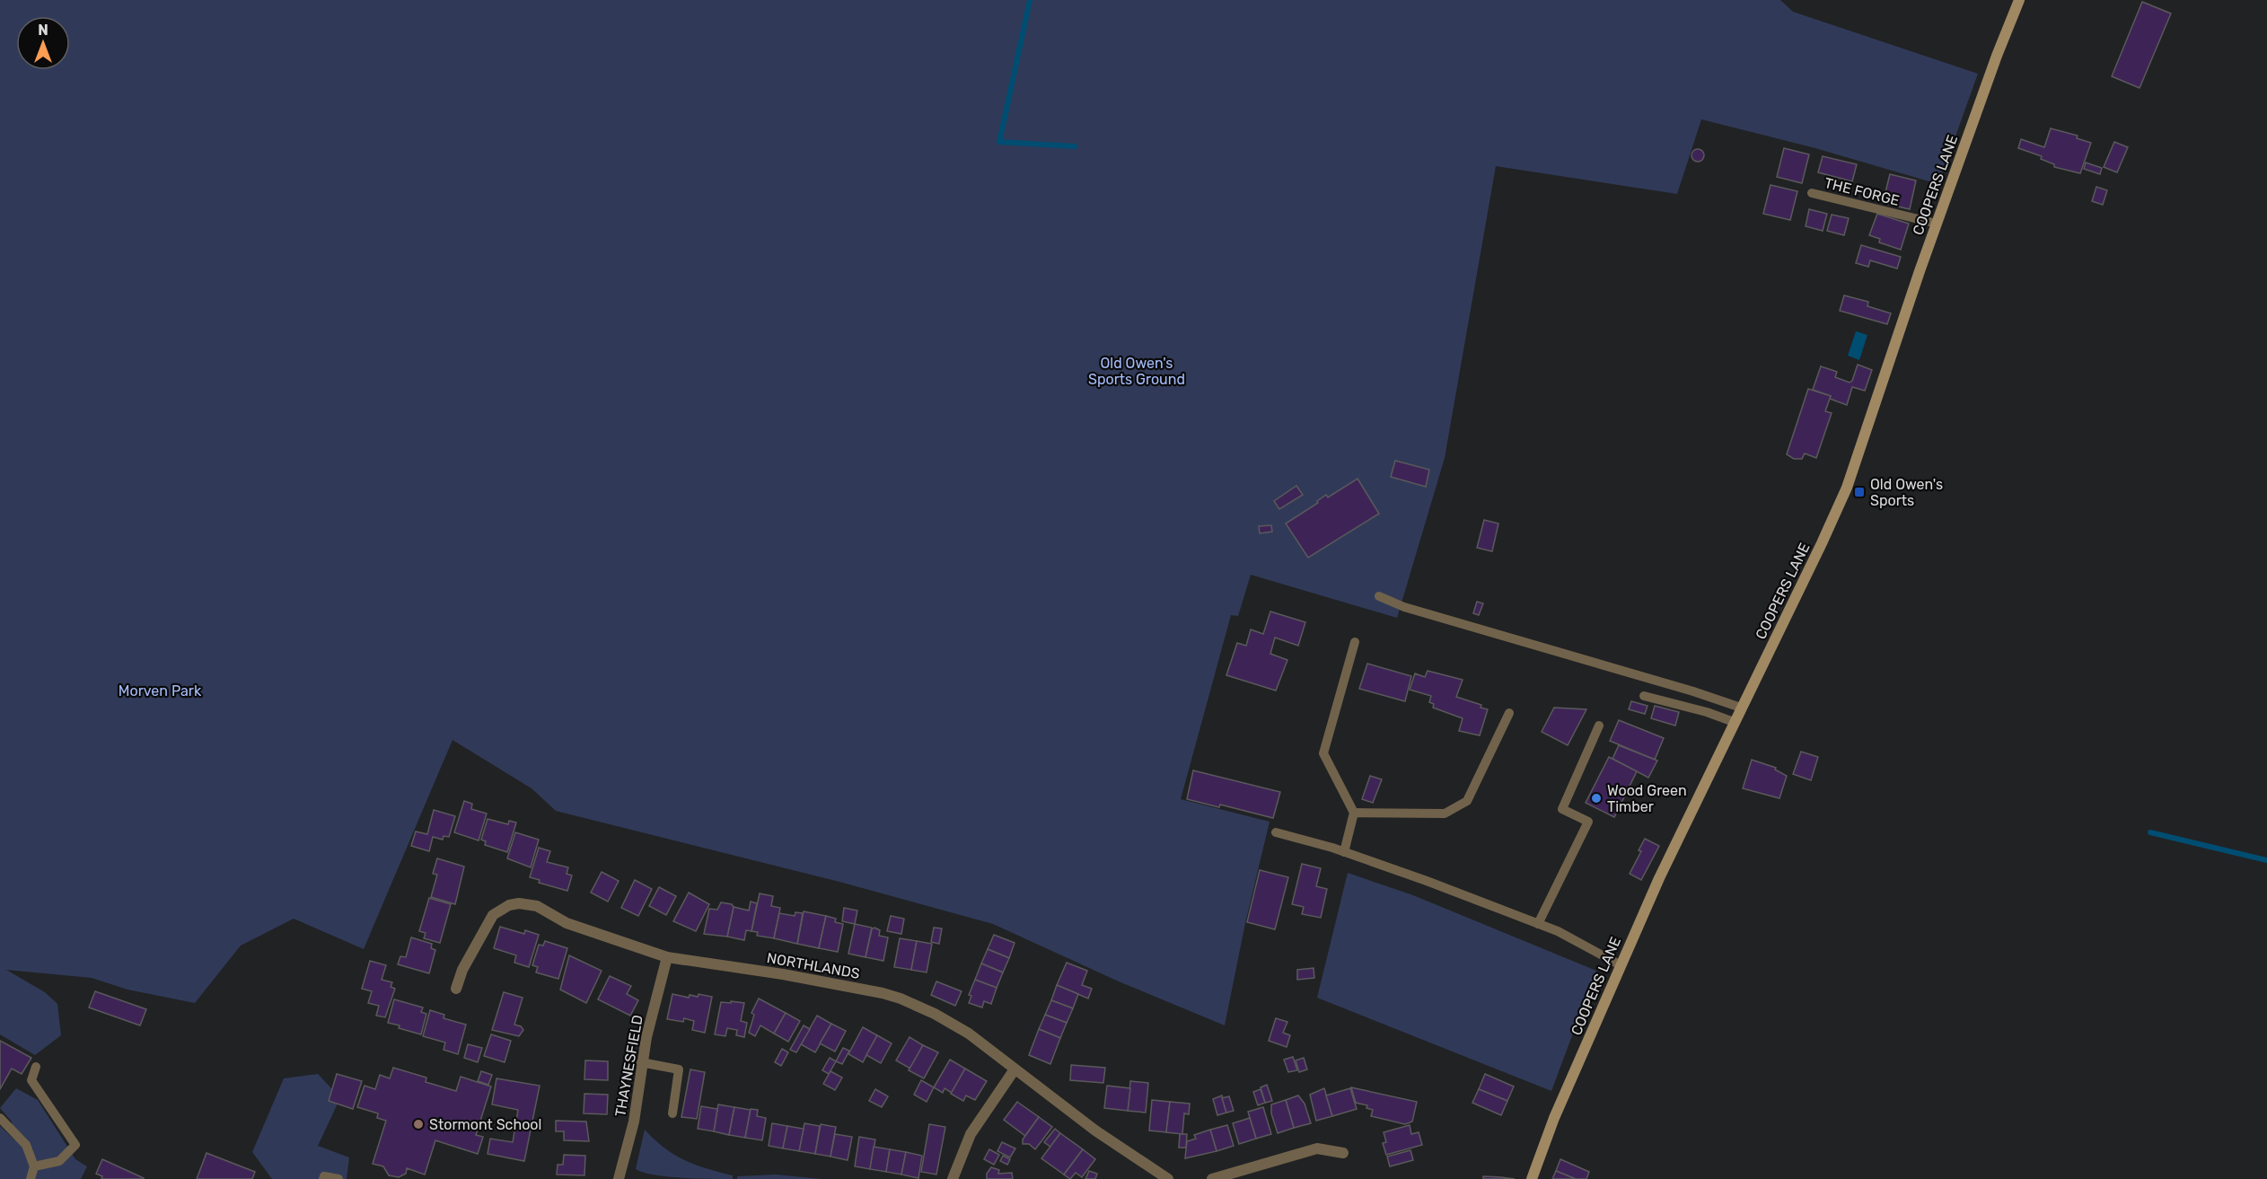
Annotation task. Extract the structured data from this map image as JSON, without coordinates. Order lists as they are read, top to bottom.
{
  "streets": {
    "main road": ["COOPERS LANE"],
    "street": ["NORTHLANDS", "THAYNESFIELD"],
    "lane": ["THE FORGE"]
  },
  "crossings": [
    ["COOPERS LANE", "THE FORGE"],
    ["NORTHLANDS", "THAYNESFIELD"]
  ],
  "parks": ["Old Owen's Sports Ground", "Morven Park"],
  "places": {
    "transit": ["Old Owen's Sports"],
    "other": ["Wood Green Timber", "Stormont School"]
  },
  "north": "top"
}
